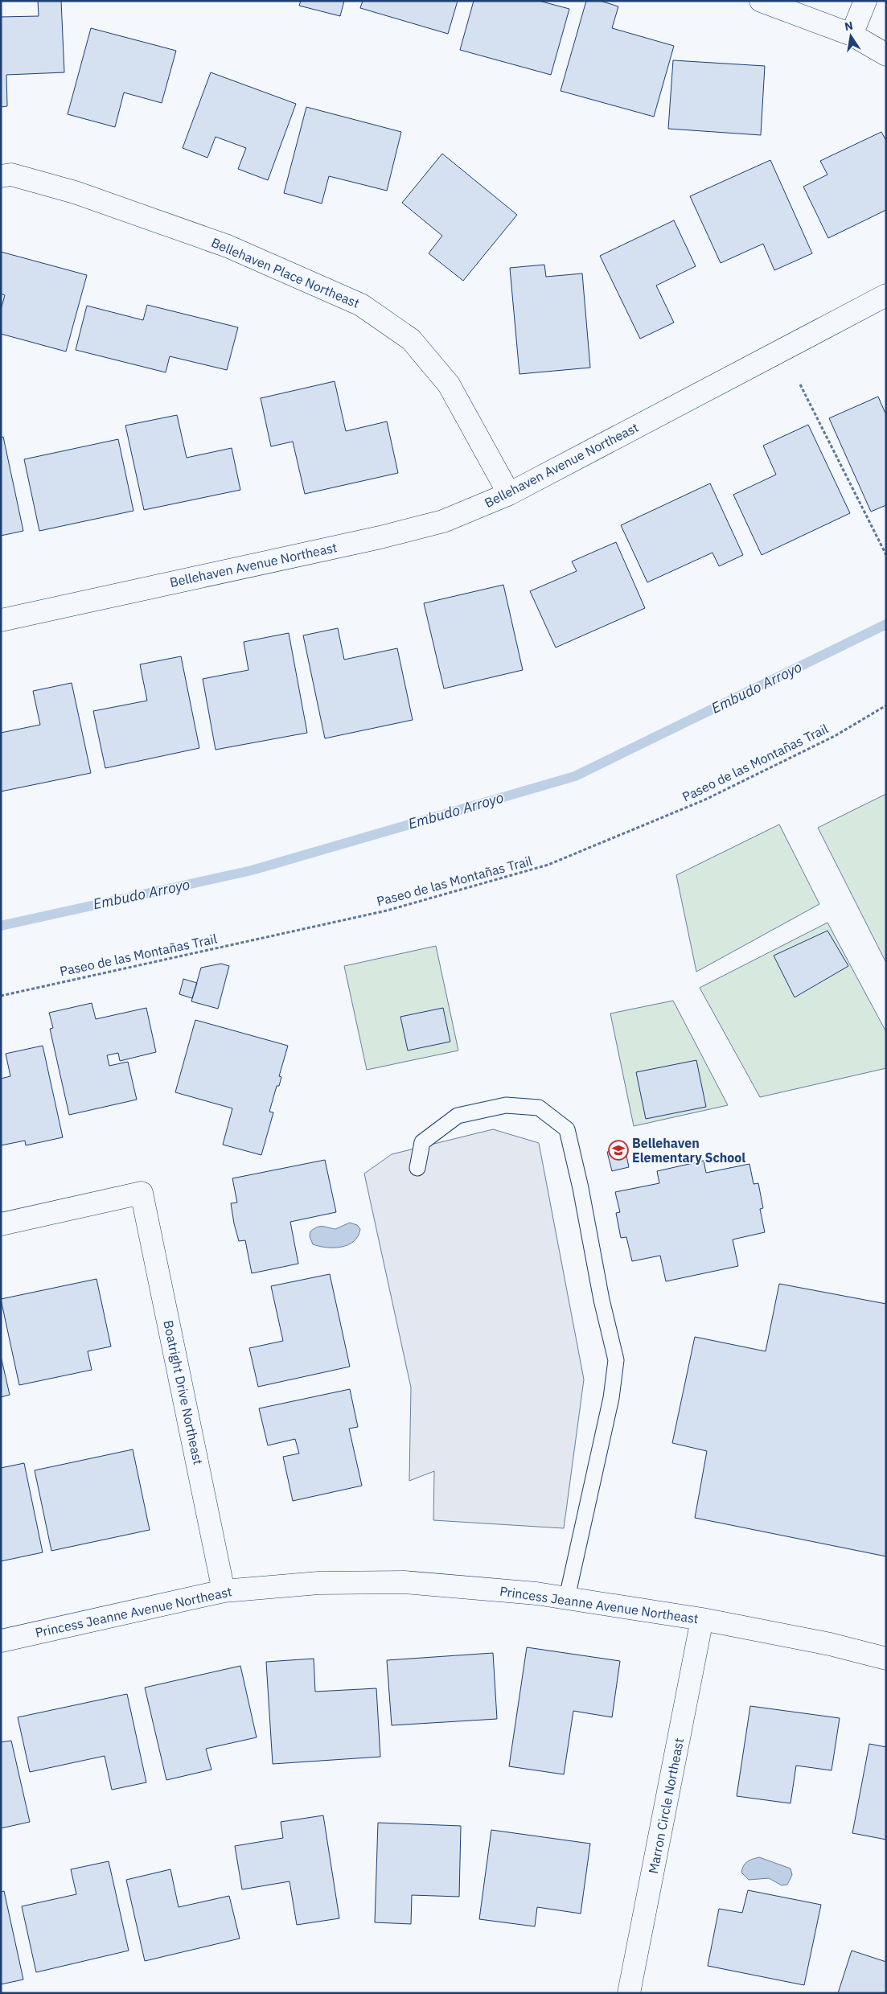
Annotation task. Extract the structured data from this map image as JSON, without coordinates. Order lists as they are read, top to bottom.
{
  "streets": {
    "street": [
      "Bellehaven Place Northeast",
      "Bellehaven Avenue Northeast",
      "Boatright Drive Northeast",
      "Princess Jeanne Avenue Northeast",
      "Marron Circle Northeast"
    ],
    "path": ["Paseo de las Montañas Trail"]
  },
  "crossings": [
    ["Bellehaven Place Northeast", "Bellehaven Avenue Northeast"],
    ["Boatright Drive Northeast", "Princess Jeanne Avenue Northeast"],
    ["Princess Jeanne Avenue Northeast", "Marron Circle Northeast"]
  ],
  "water": ["Embudo Arroyo"],
  "places": {
    "school or university": ["Bellehaven Elementary School"]
  },
  "north": "top"
}
